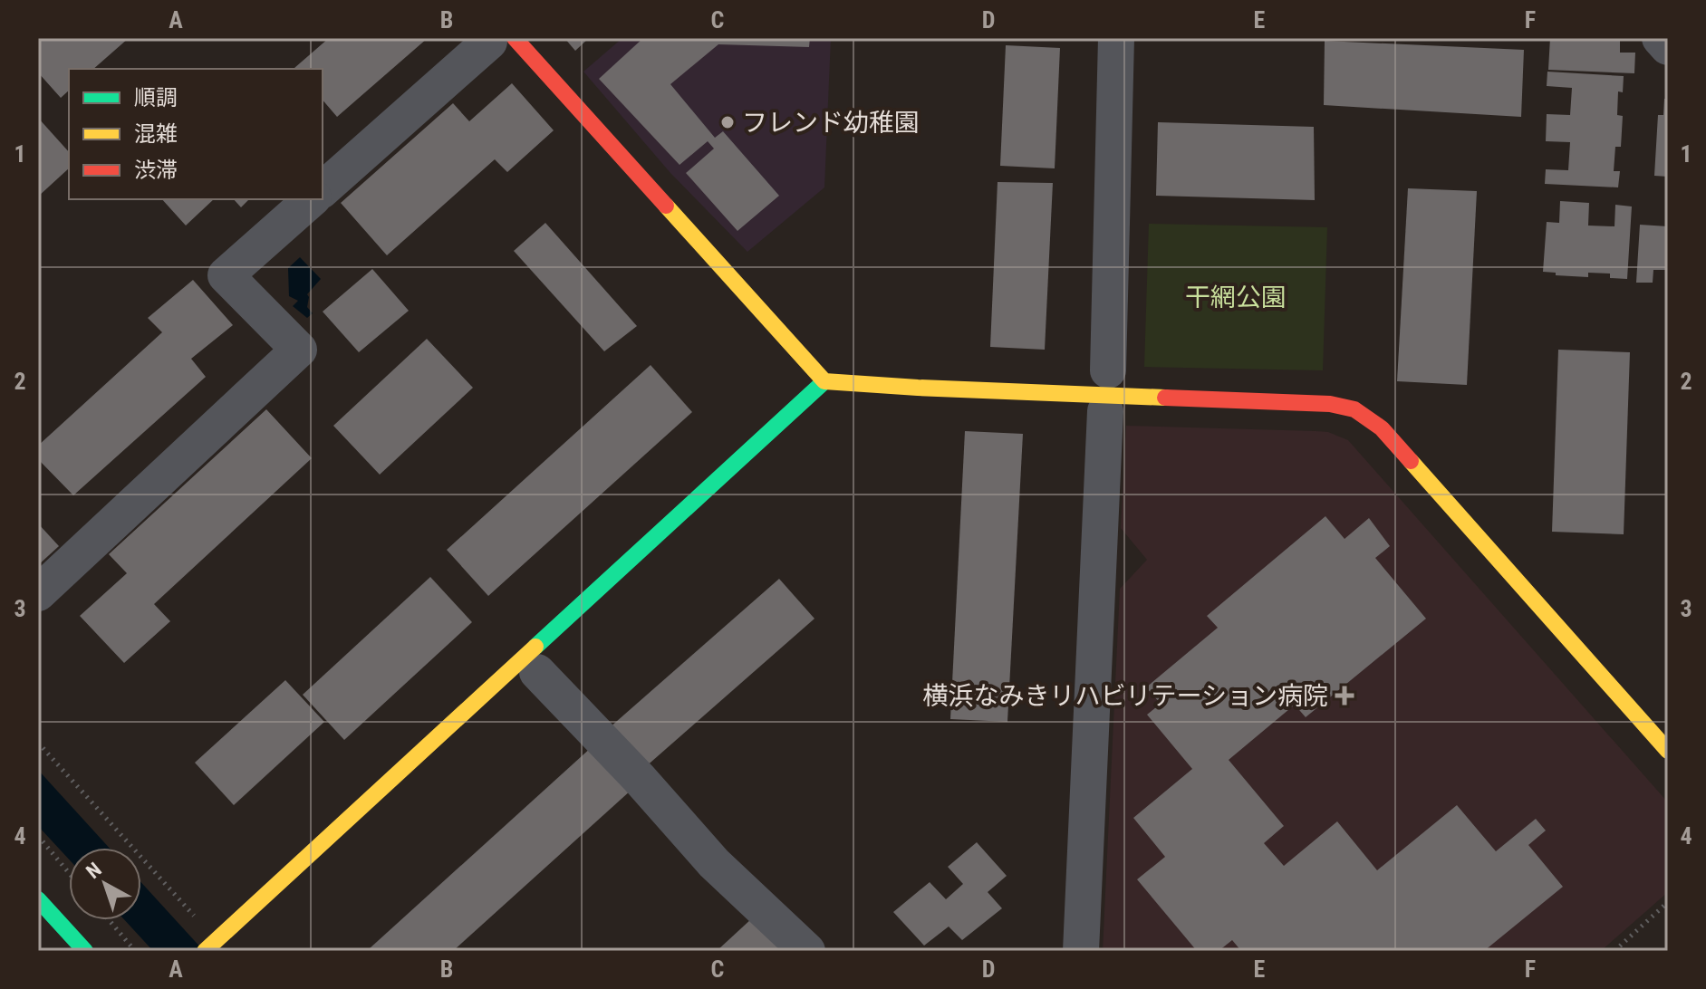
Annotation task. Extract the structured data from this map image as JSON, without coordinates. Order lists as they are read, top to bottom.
{
  "parks": ["干網公園"],
  "places": {
    "other": ["フレンド幼稚園"],
    "health": ["横浜なみきリハビリテーション病院"]
  },
  "legend": ["順調", "混雑", "渋滞"],
  "north": "top left",
  "grid": {
    "columns": [
      "A",
      "B",
      "C",
      "D",
      "E",
      "F"
    ],
    "rows": [
      "1",
      "2",
      "3",
      "4"
    ]
  }
}
